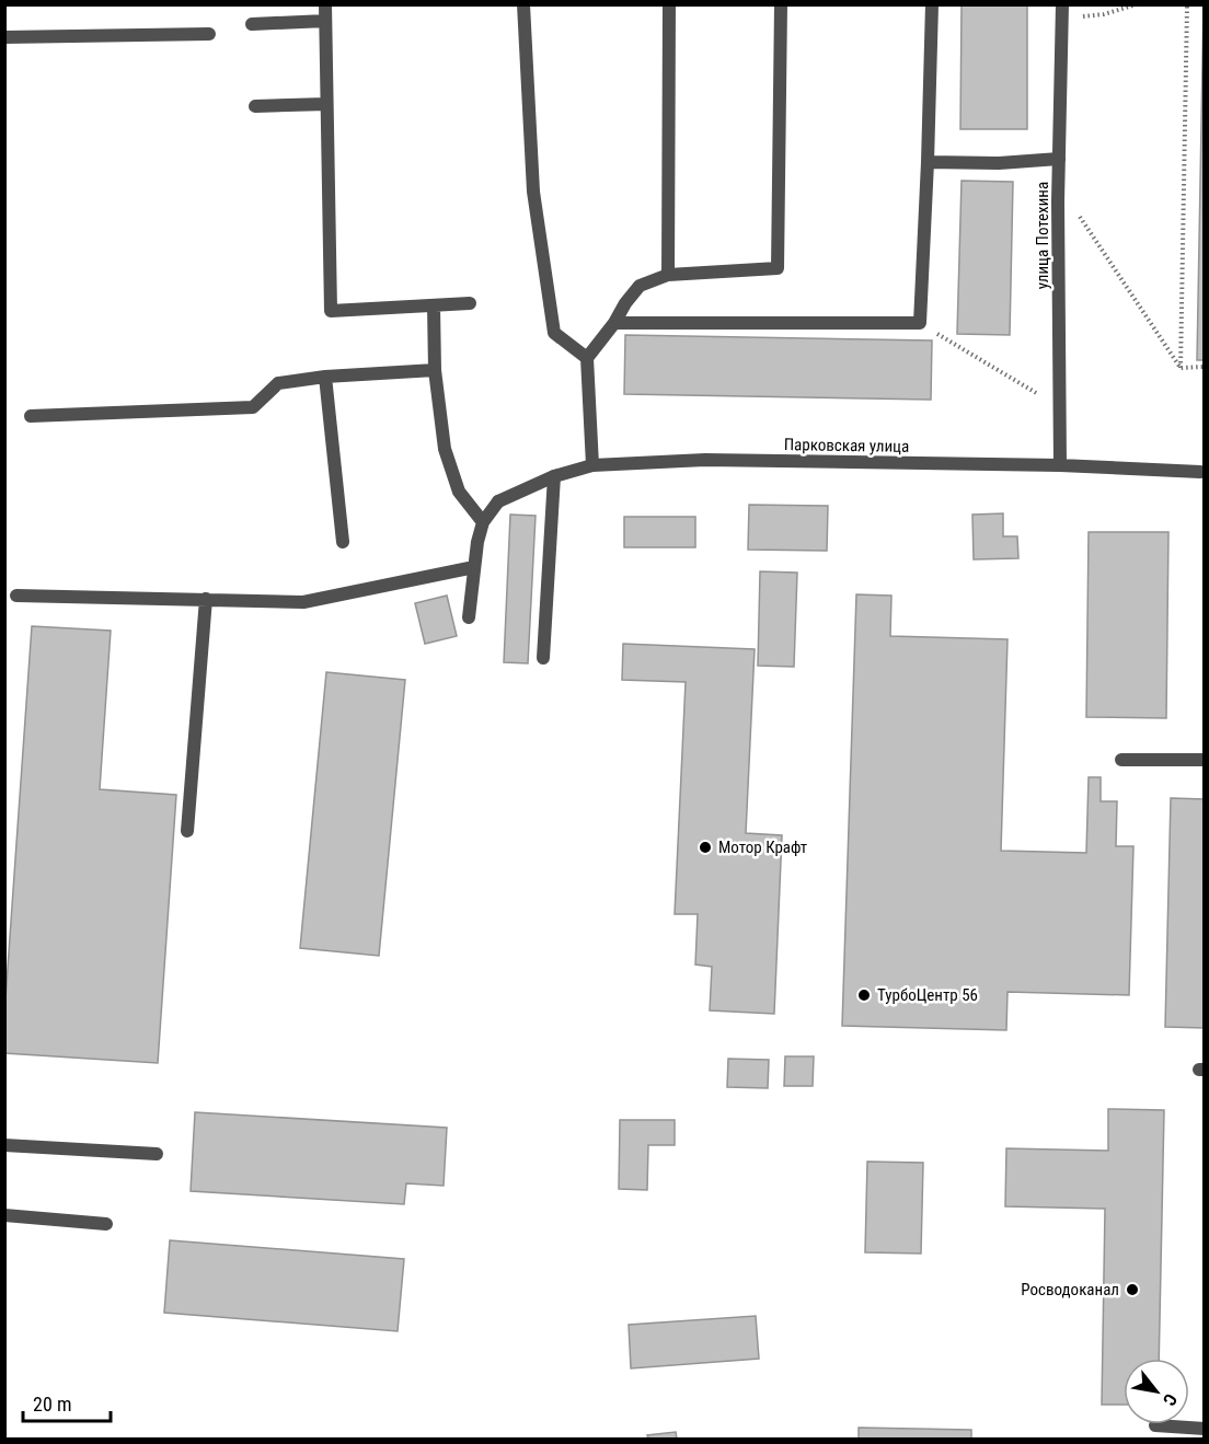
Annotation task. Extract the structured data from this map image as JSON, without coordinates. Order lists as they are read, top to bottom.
{
  "streets": {
    "street": ["улица Потехина", "Парковская улица"]
  },
  "crossings": [
    ["улица Потехина", "Парковская улица"]
  ],
  "places": ["Мотор Крафт", "ТурбоЦентр 56", "Росводоканал"],
  "scale_bar": "20 m",
  "north": "bottom right"
}
